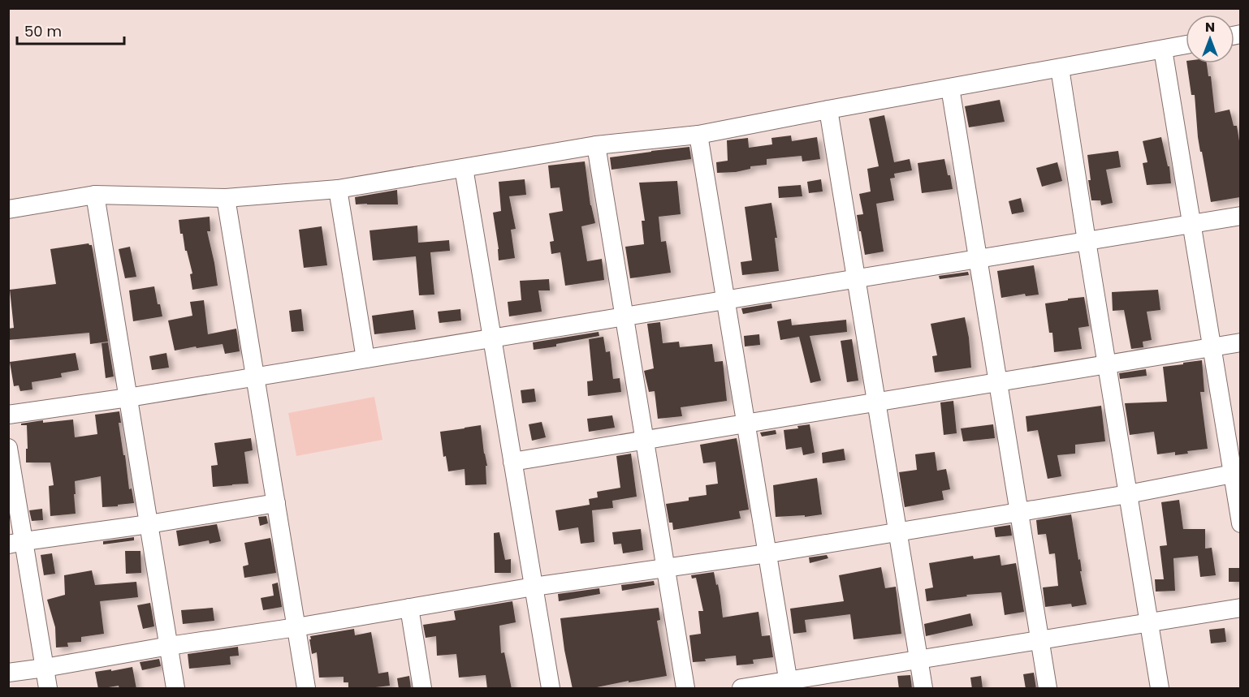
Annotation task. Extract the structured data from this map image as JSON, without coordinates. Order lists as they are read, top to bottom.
{
  "scale_bar": "50 m",
  "north": "top"
}
